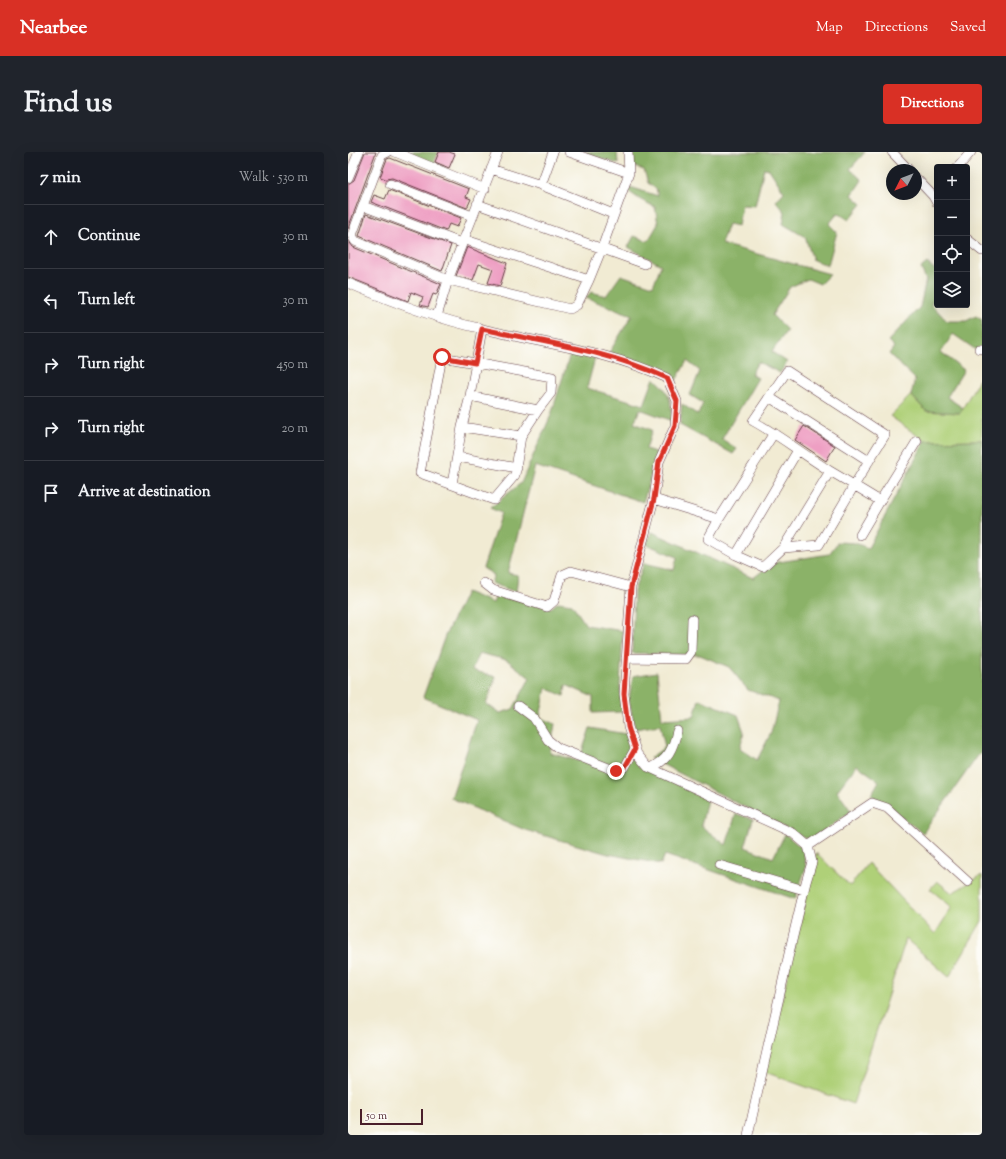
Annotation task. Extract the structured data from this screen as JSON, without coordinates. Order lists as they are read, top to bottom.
{
  "scale_bar": "50 m",
  "north": "bottom left",
  "page": {
    "header": "Nearbee",
    "nav": ["Map", "Directions", "Saved"],
    "title": "Find us",
    "buttons": "Directions",
    "heading": ["7 min", "Walk · 530 m"],
    "map_buttons": ["+", "−"],
    "list": [
      ["Continue", "30 m"],
      ["Turn left", "30 m"],
      ["Turn right", "450 m"],
      ["Turn right", "20 m"],
      "Arrive at destination"
    ],
    "scale": "50 m"
  }
}
